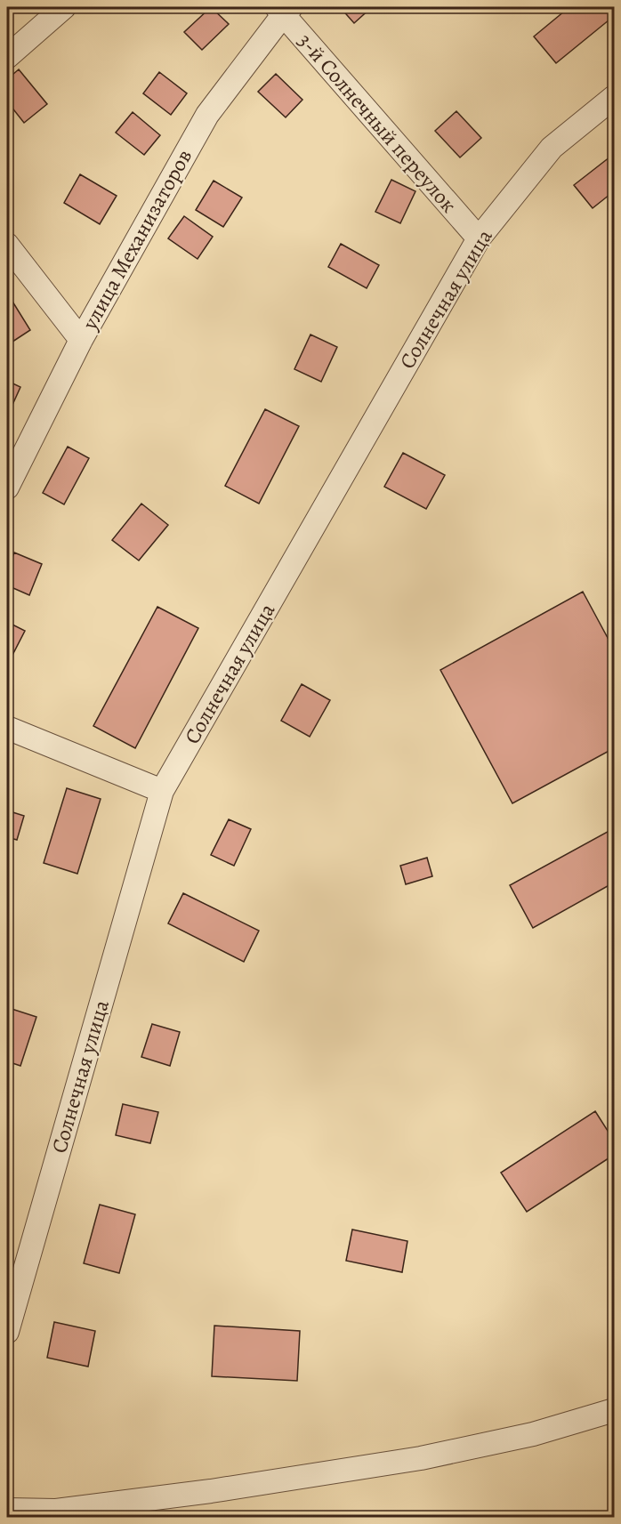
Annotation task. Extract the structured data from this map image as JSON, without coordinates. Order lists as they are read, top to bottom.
{
  "streets": {
    "street": ["3-й Солнечный переулок", "улица Механизаторов", "Солнечная улица"]
  },
  "crossings": [
    ["3-й Солнечный переулок", "улица Механизаторов"],
    ["3-й Солнечный переулок", "Солнечная улица"]
  ]
}
